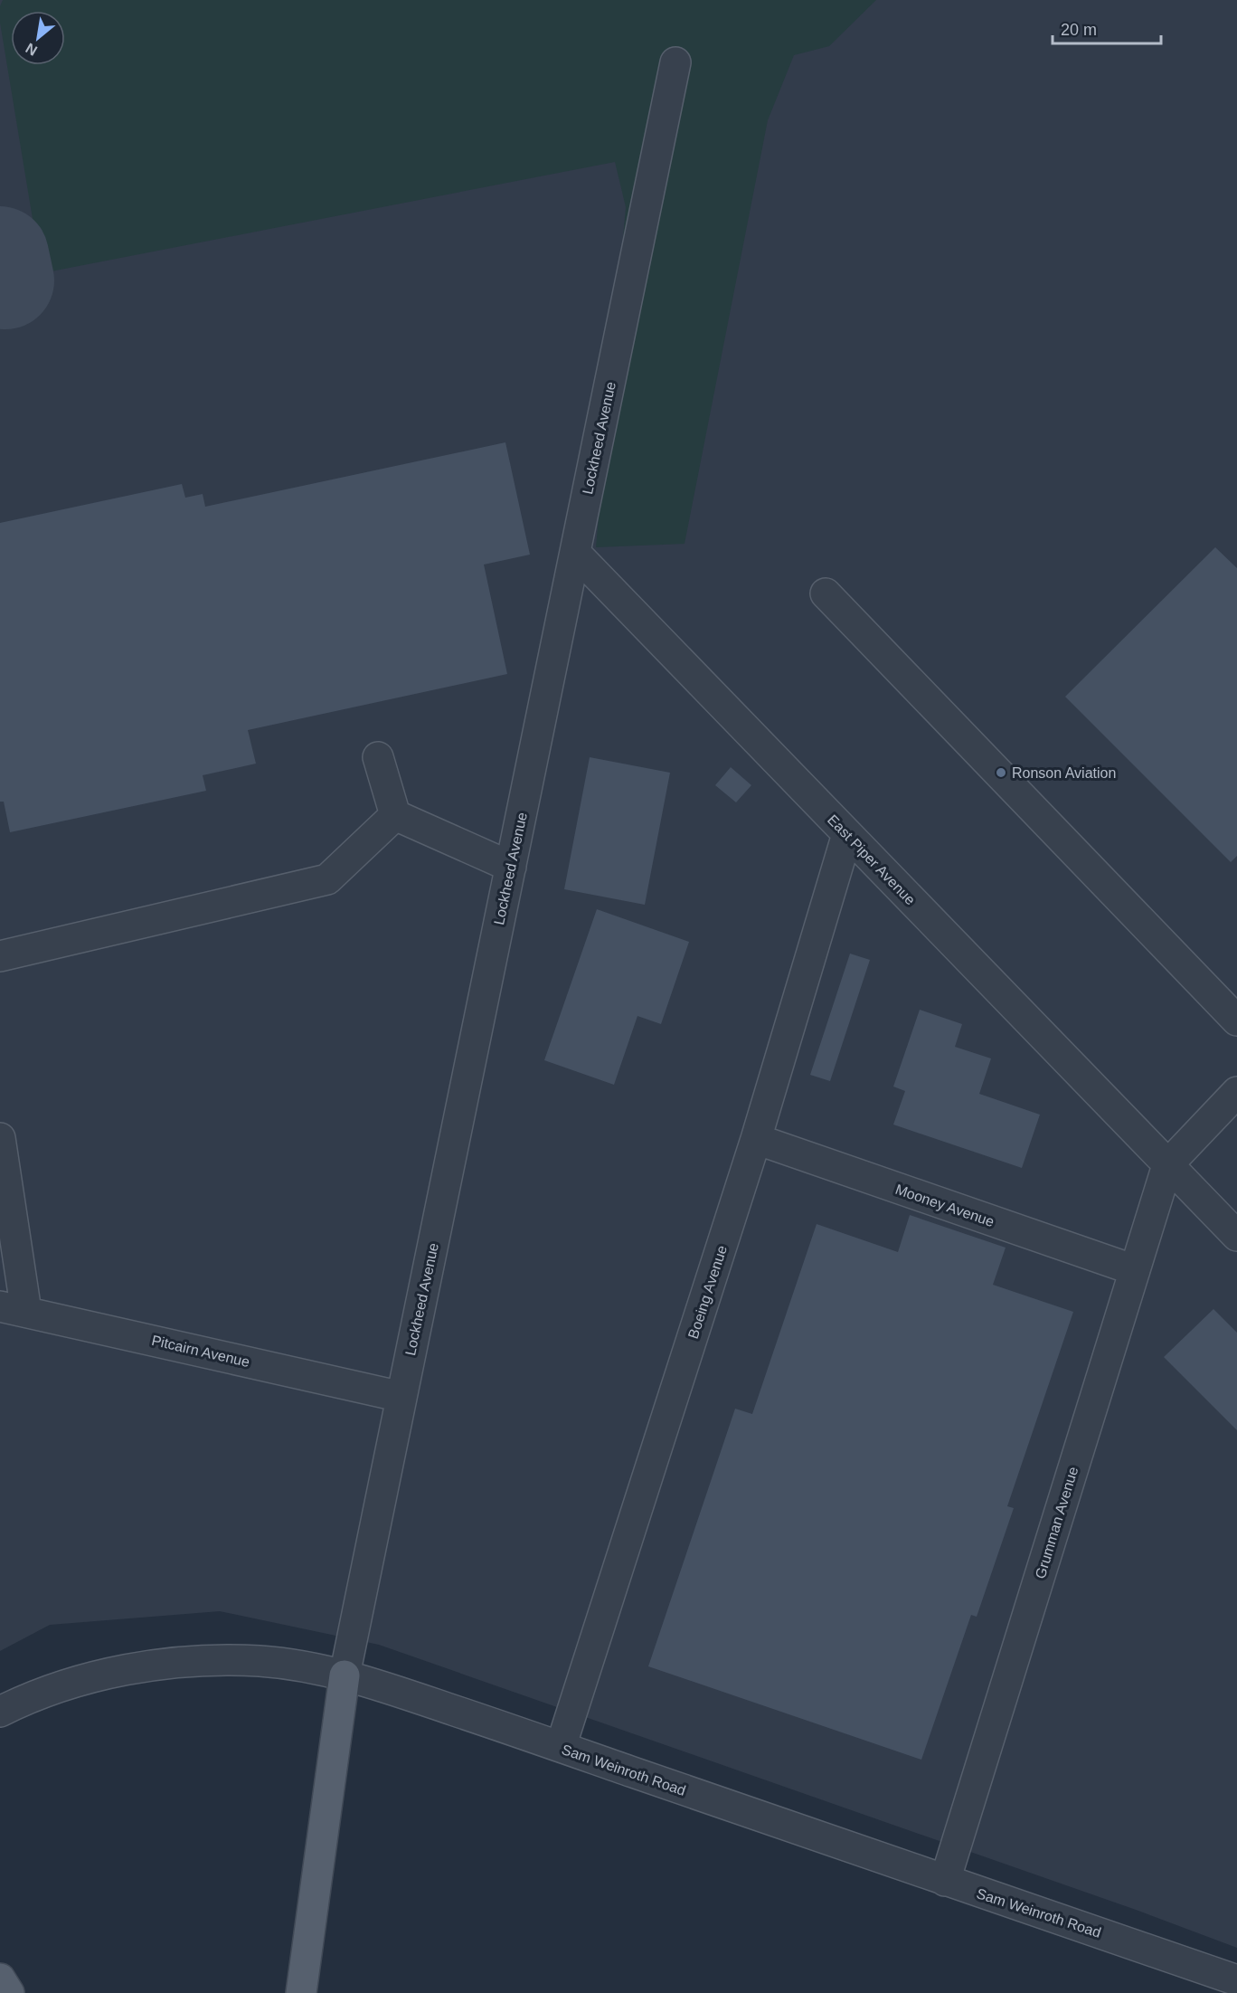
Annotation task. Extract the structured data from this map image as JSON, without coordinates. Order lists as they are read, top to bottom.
{
  "streets": {
    "street": [
      "Lockheed Avenue",
      "East Piper Avenue",
      "Mooney Avenue",
      "Boeing Avenue",
      "Pitcairn Avenue",
      "Grumman Avenue",
      "Sam Weinroth Road"
    ]
  },
  "crossings": [
    ["Lockheed Avenue", "East Piper Avenue"],
    ["Lockheed Avenue", "Pitcairn Avenue"],
    ["Lockheed Avenue", "Sam Weinroth Road"],
    ["East Piper Avenue", "Boeing Avenue"],
    ["East Piper Avenue", "Grumman Avenue"],
    ["Mooney Avenue", "Boeing Avenue"],
    ["Mooney Avenue", "Grumman Avenue"],
    ["Boeing Avenue", "Sam Weinroth Road"],
    ["Grumman Avenue", "Sam Weinroth Road"]
  ],
  "places": ["Ronson Aviation"],
  "scale_bar": "20 m",
  "north": "bottom left"
}
